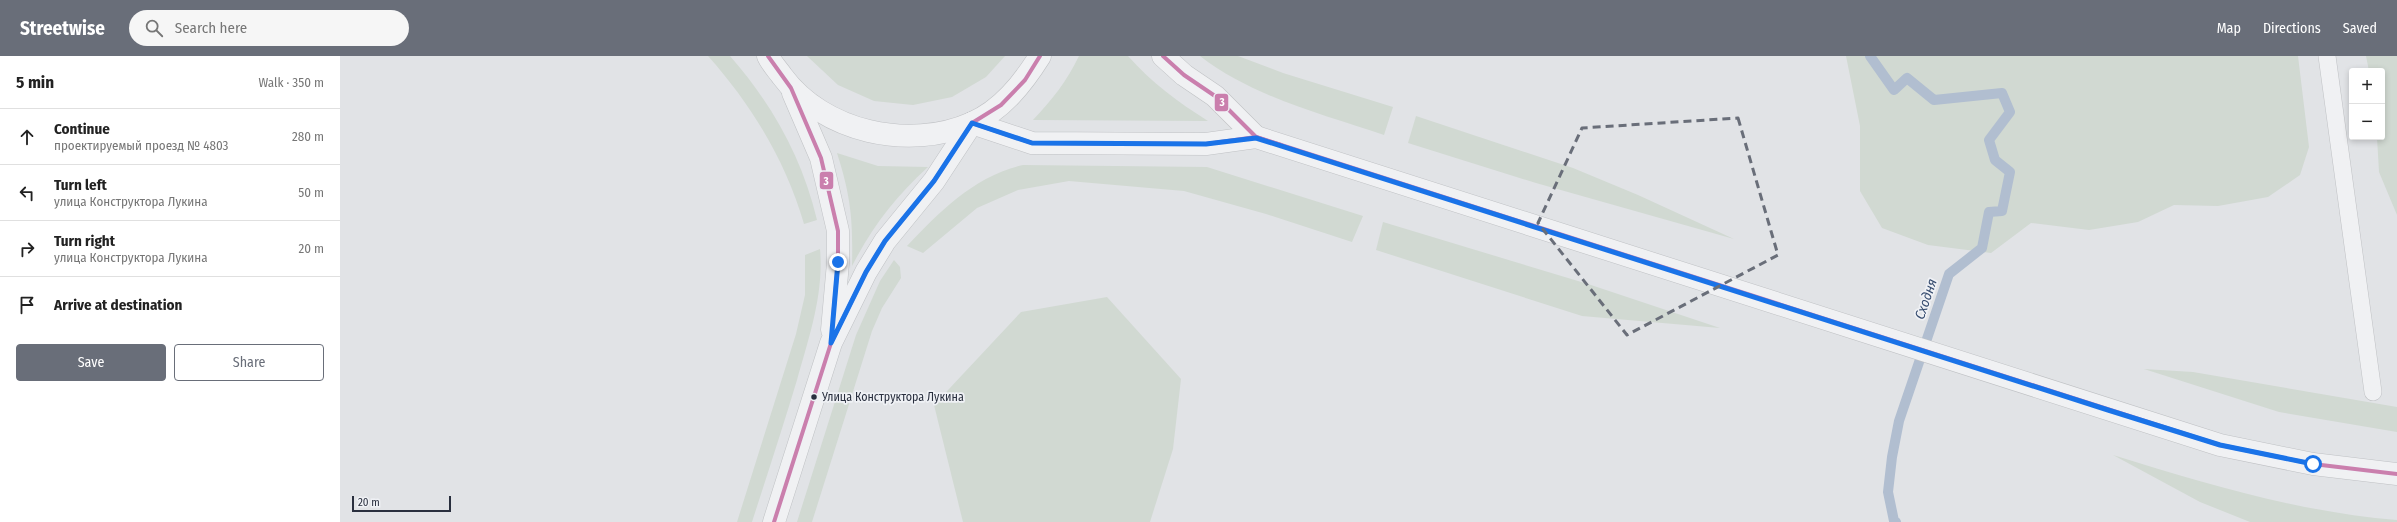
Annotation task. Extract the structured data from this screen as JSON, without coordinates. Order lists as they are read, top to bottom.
{
  "water": ["Сходня"],
  "places": ["Улица Конструктора Лукина"],
  "lines": ["transit line 3"],
  "scale_bar": "20 m",
  "page": {
    "header": "Streetwise",
    "search": "Search here",
    "nav": ["Map", "Directions", "Saved"],
    "heading": ["5 min", "Walk · 350 m"],
    "map_buttons": ["+", "−"],
    "list": [
      ["Continue", "проектируемый проезд № 4803", "280 m"],
      ["Turn left", "улица Конструктора Лукина", "50 m"],
      ["Turn right", "улица Конструктора Лукина", "20 m"],
      "Arrive at destination"
    ],
    "buttons": ["Save", "Share"],
    "scale": "20 m"
  }
}
